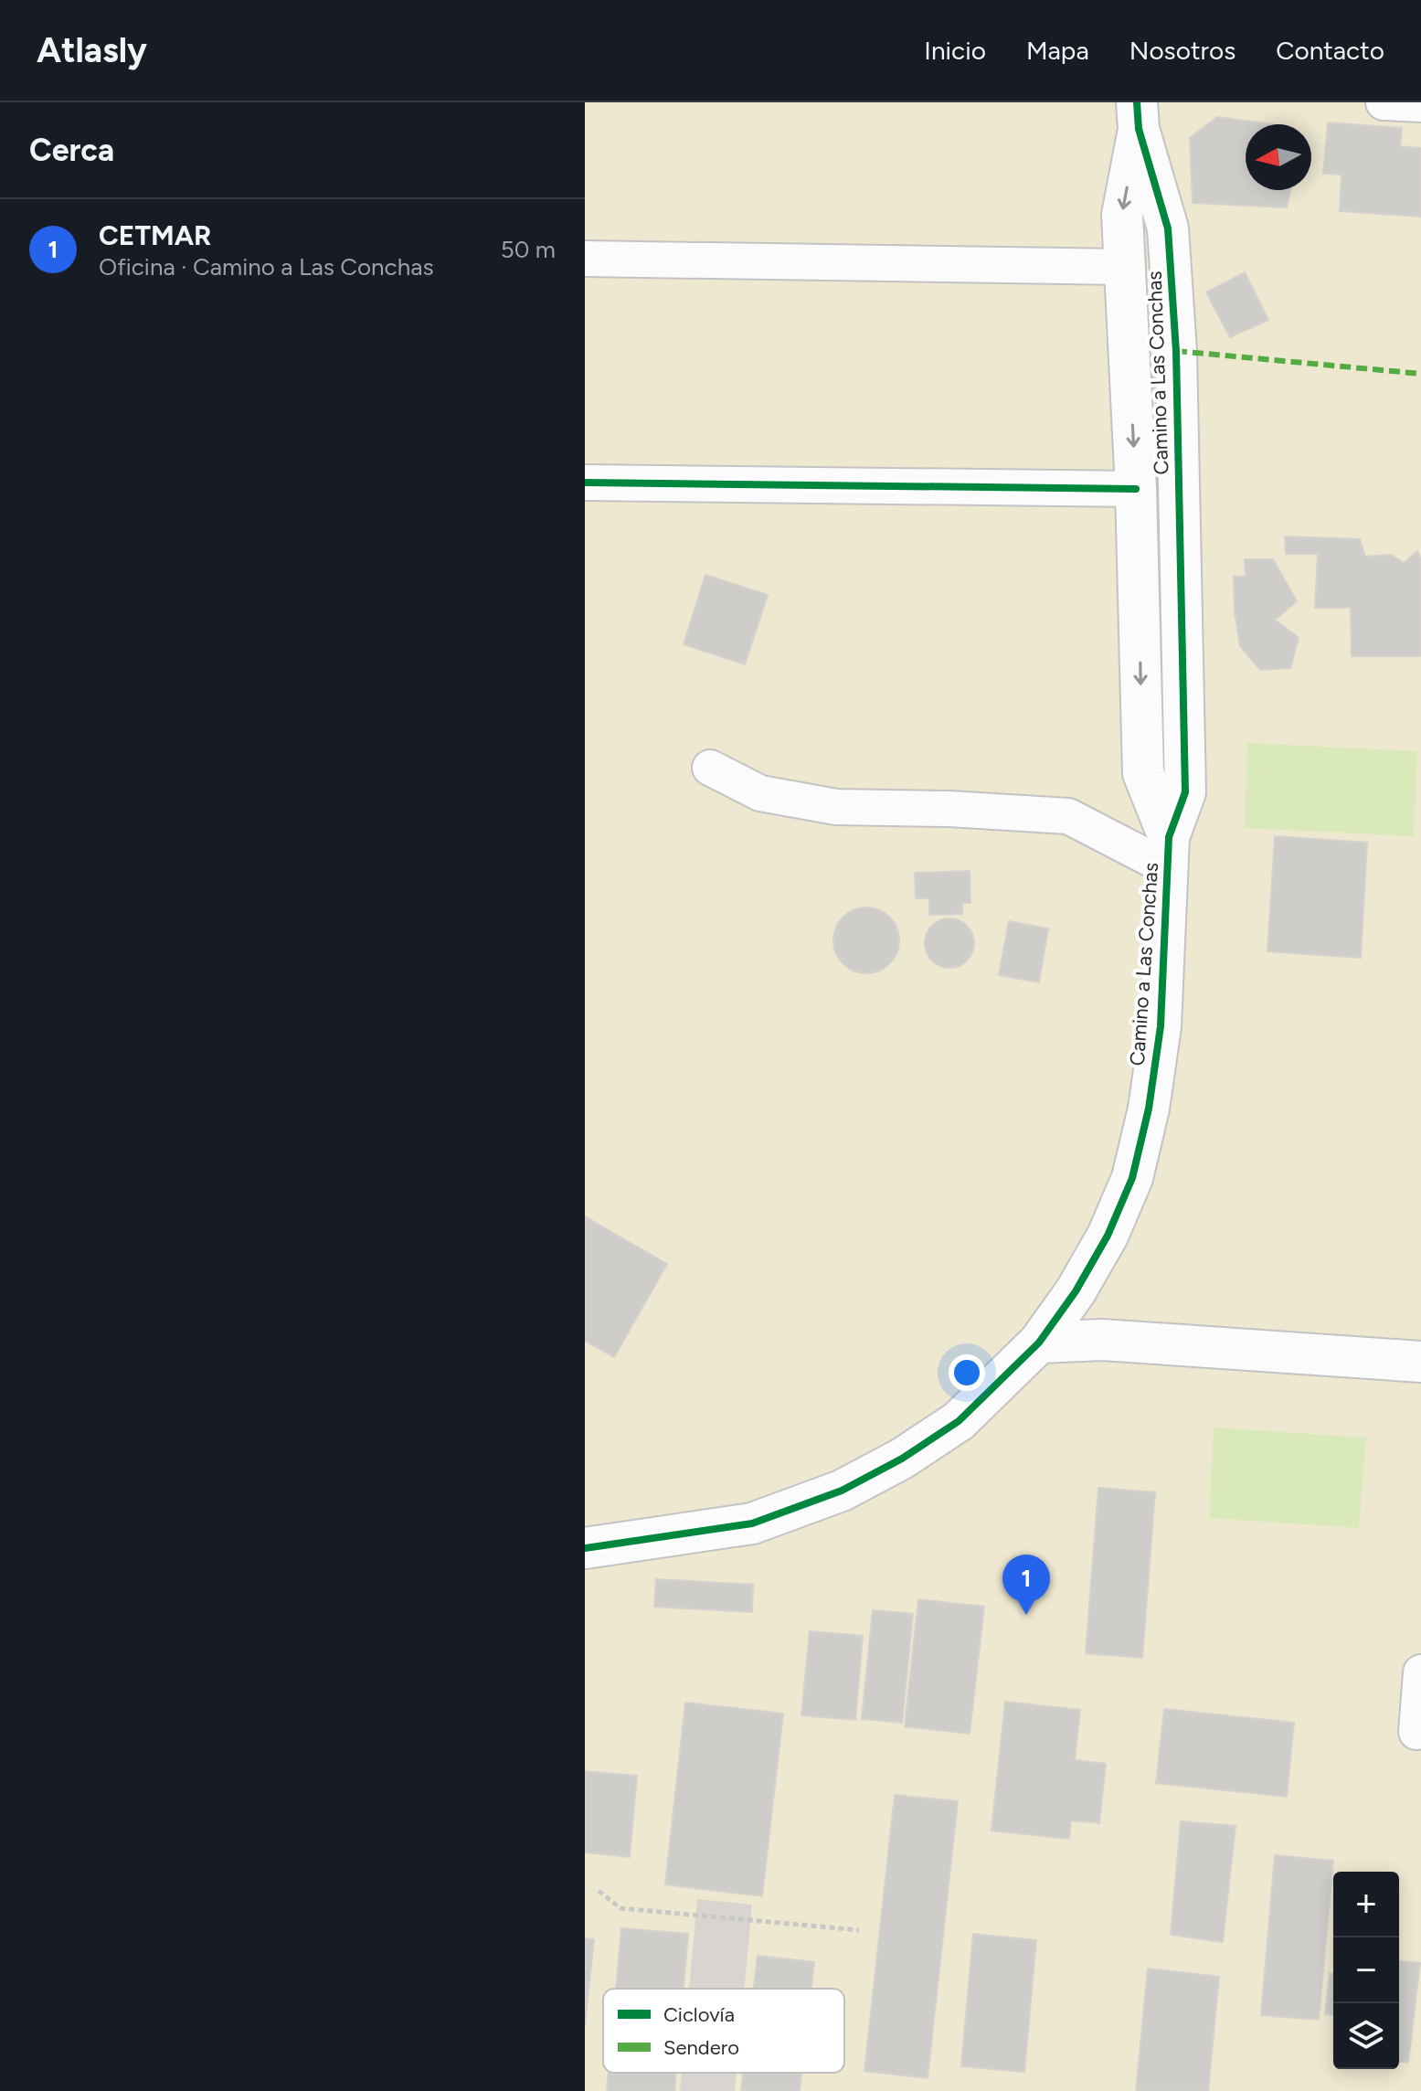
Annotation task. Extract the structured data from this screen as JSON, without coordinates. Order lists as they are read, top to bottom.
{
  "streets": {
    "street": ["Camino a Las Conchas"]
  },
  "legend": ["Ciclovía", "Sendero"],
  "north": "left",
  "page": {
    "header": "Atlasly",
    "nav": [
      "Inicio",
      "Mapa",
      "Nosotros",
      "Contacto"
    ],
    "heading": "Cerca",
    "list": [
      {
        "mark": "1",
        "name": "CETMAR",
        "note": "Oficina · Camino a Las Conchas",
        "value": "50 m"
      }
    ],
    "pins": "1",
    "map_buttons": ["+", "−"]
  }
}
